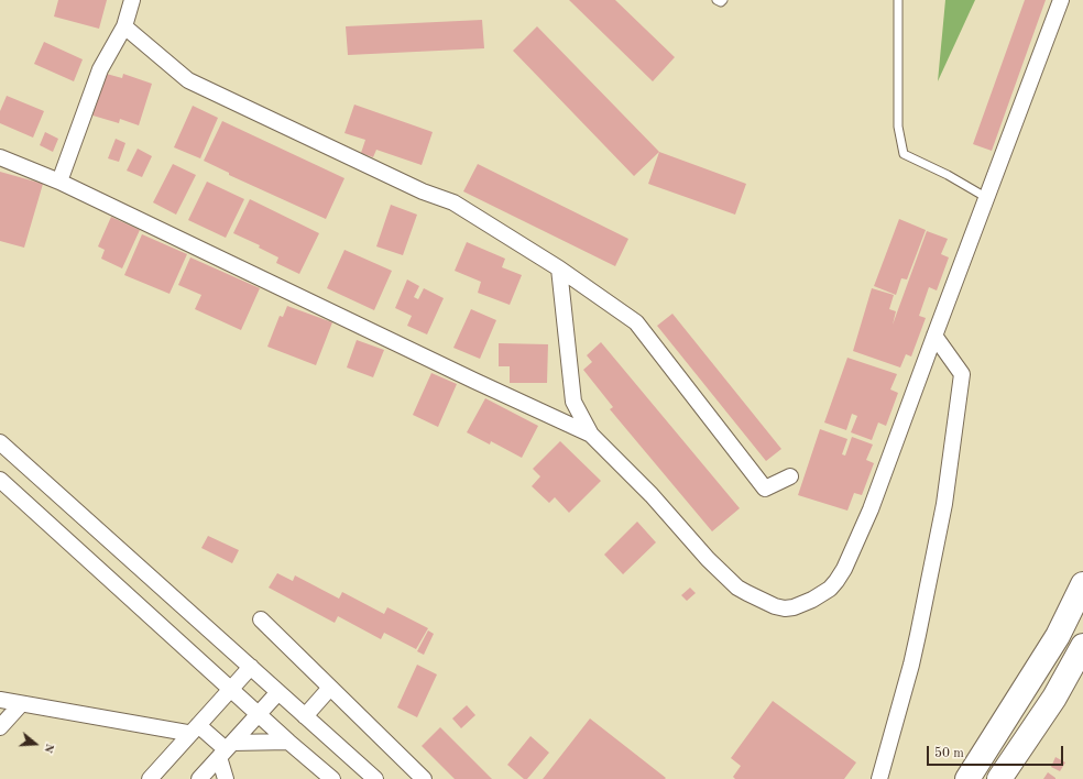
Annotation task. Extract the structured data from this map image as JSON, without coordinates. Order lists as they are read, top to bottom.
{
  "scale_bar": "50 m",
  "north": "right"
}
